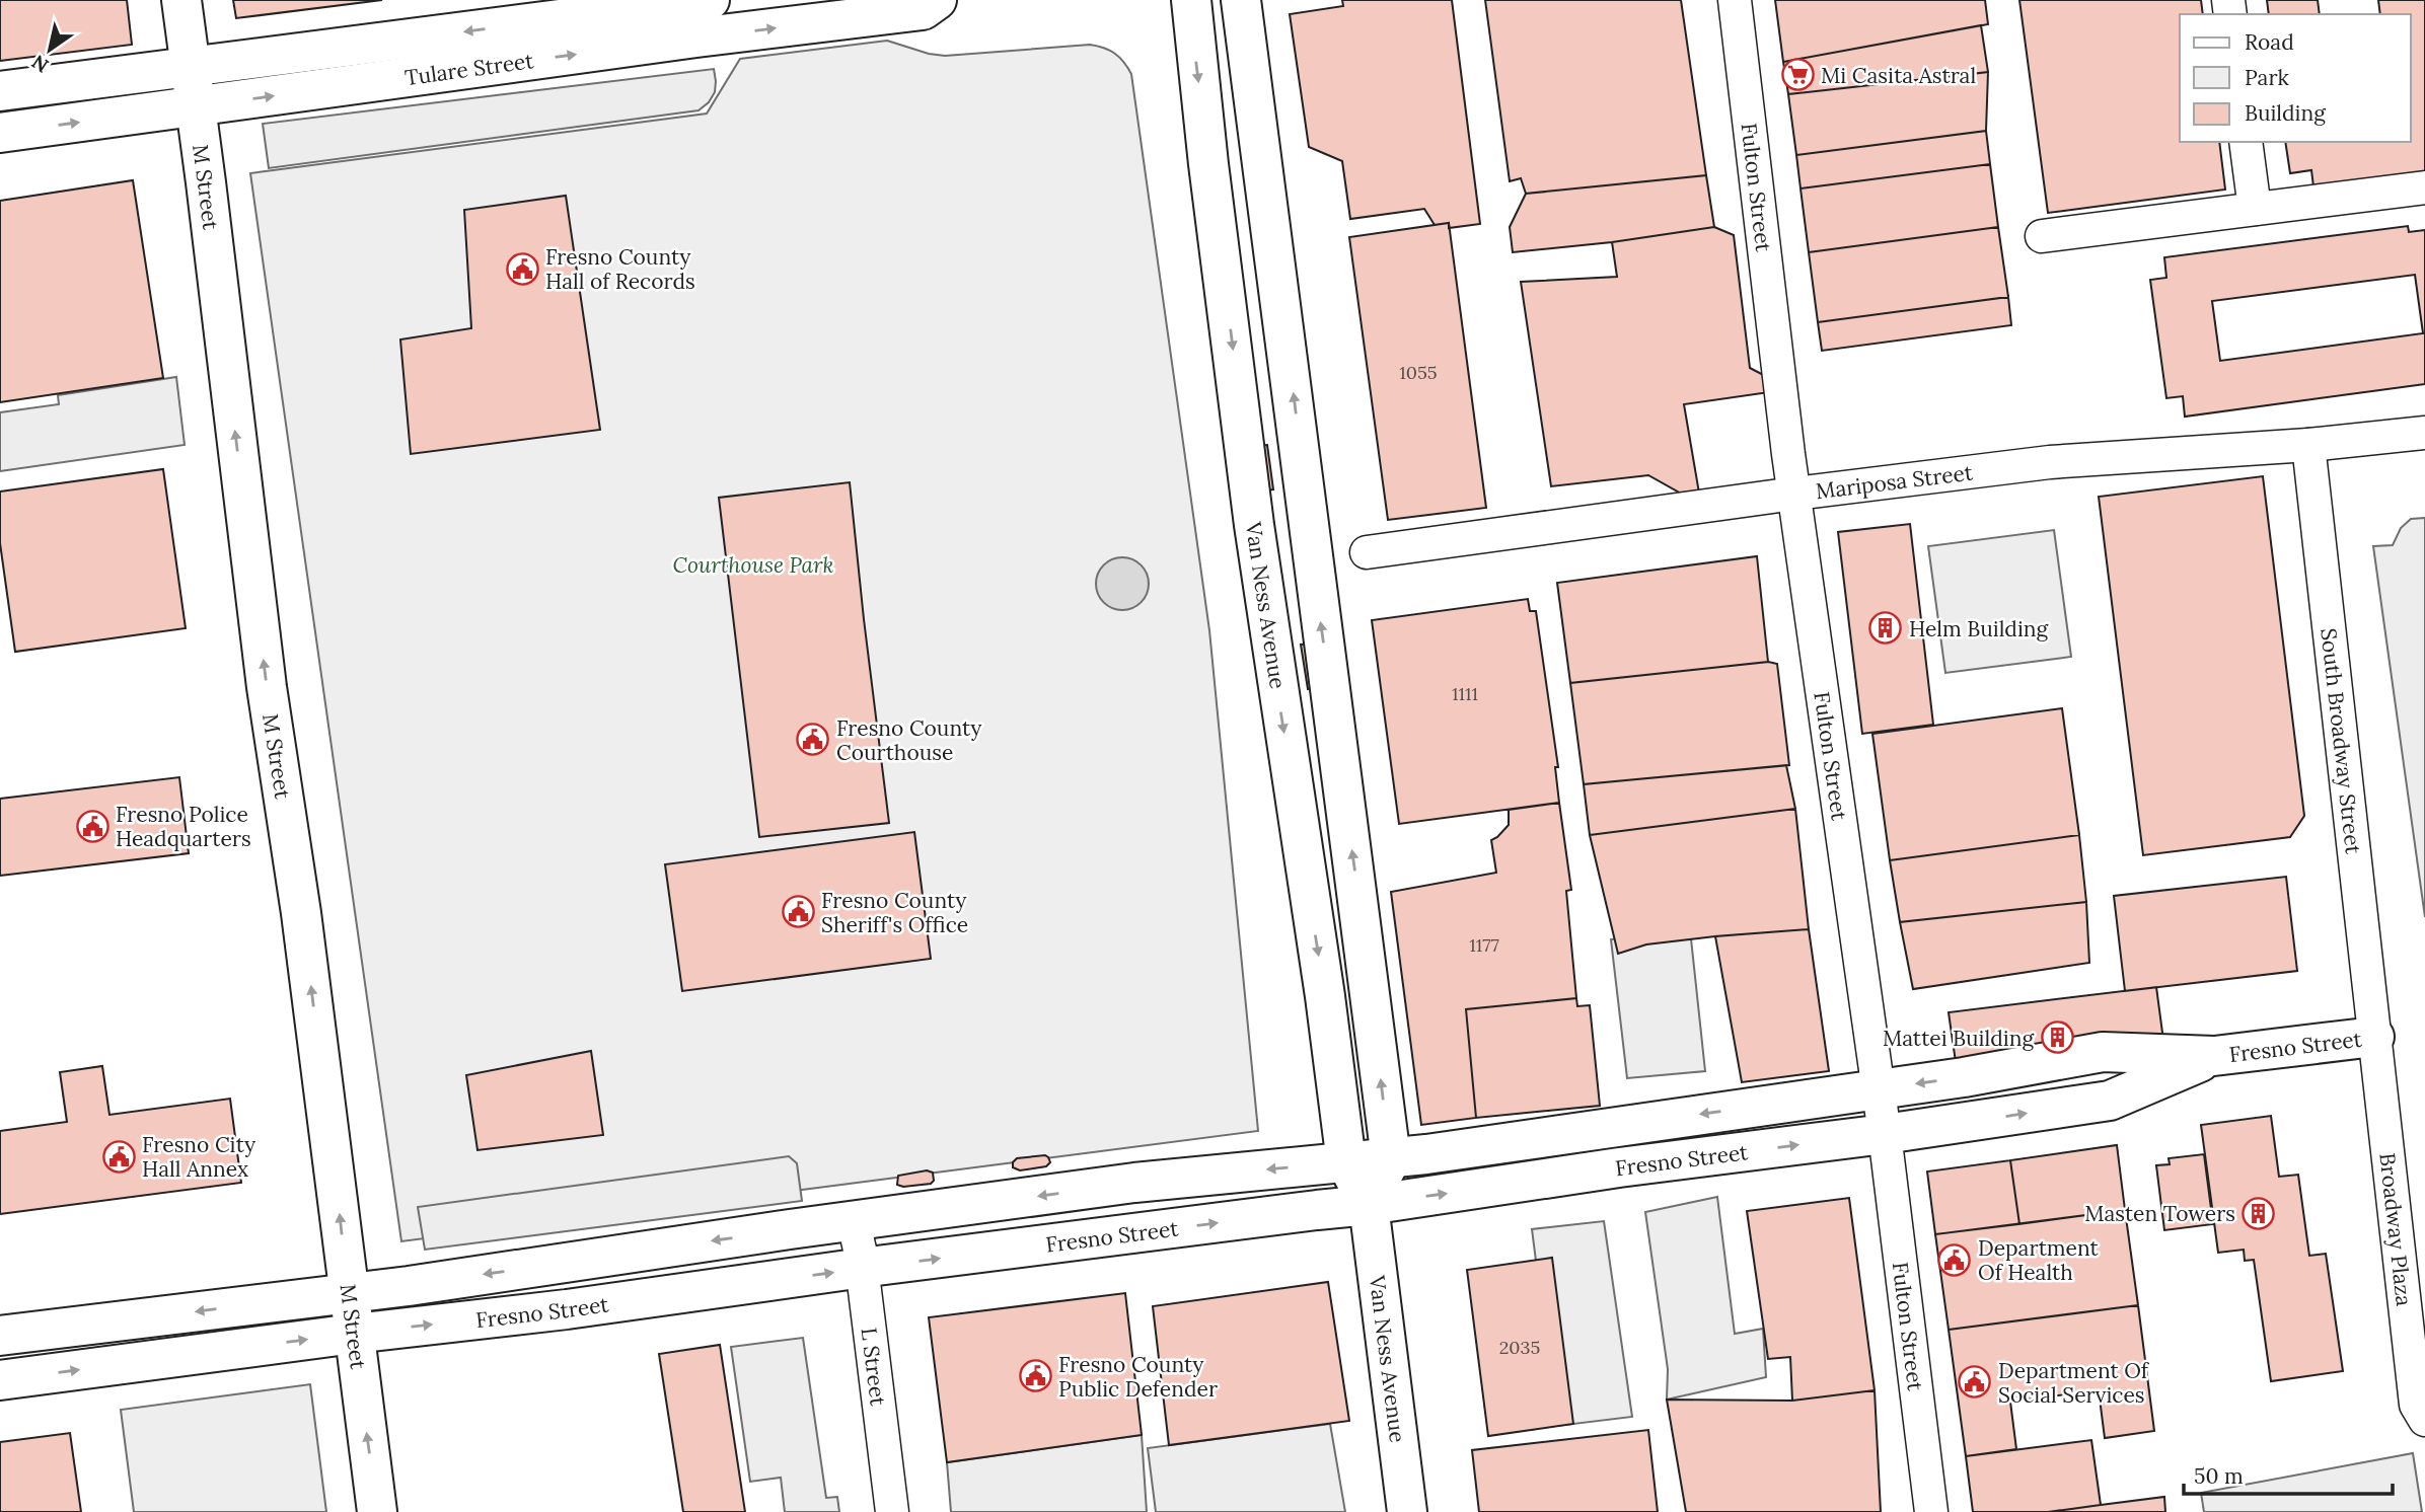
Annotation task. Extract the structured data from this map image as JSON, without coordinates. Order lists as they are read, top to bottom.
{
  "streets": {
    "main road": [
      "Tulare Street",
      "M Street",
      "Van Ness Avenue",
      "Fresno Street"
    ],
    "street": [
      "Fulton Street",
      "Mariposa Street",
      "South Broadway Street",
      "Broadway Plaza",
      "L Street"
    ]
  },
  "crossings": [
    ["Tulare Street", "M Street"],
    ["M Street", "Fresno Street"],
    ["Fulton Street", "Mariposa Street"],
    ["Fulton Street", "Fresno Street"],
    ["Mariposa Street", "South Broadway Street"],
    ["Van Ness Avenue", "Fresno Street"],
    ["South Broadway Street", "Fresno Street"],
    ["South Broadway Street", "Broadway Plaza"],
    ["Fresno Street", "Broadway Plaza"],
    ["Fresno Street", "L Street"]
  ],
  "one_way": ["M Street"],
  "parks": ["Courthouse Park"],
  "places": {
    "supermarket": ["Mi Casita Astral"],
    "public building": [
      "Fresno County Hall of Records",
      "Fresno County Courthouse",
      "Fresno Police Headquarters",
      "Fresno County Sheriff's Office",
      "Fresno City Hall Annex",
      "Department Of Health",
      "Fresno County Public Defender",
      "Department Of Social Services"
    ],
    "building": ["Helm Building", "Mattei Building", "Masten Towers"]
  },
  "house_numbers": [
    "1055",
    "1111",
    "1177",
    "2035"
  ],
  "legend": ["Road", "Park", "Building"],
  "scale_bar": "50 m",
  "north": "bottom left"
}
